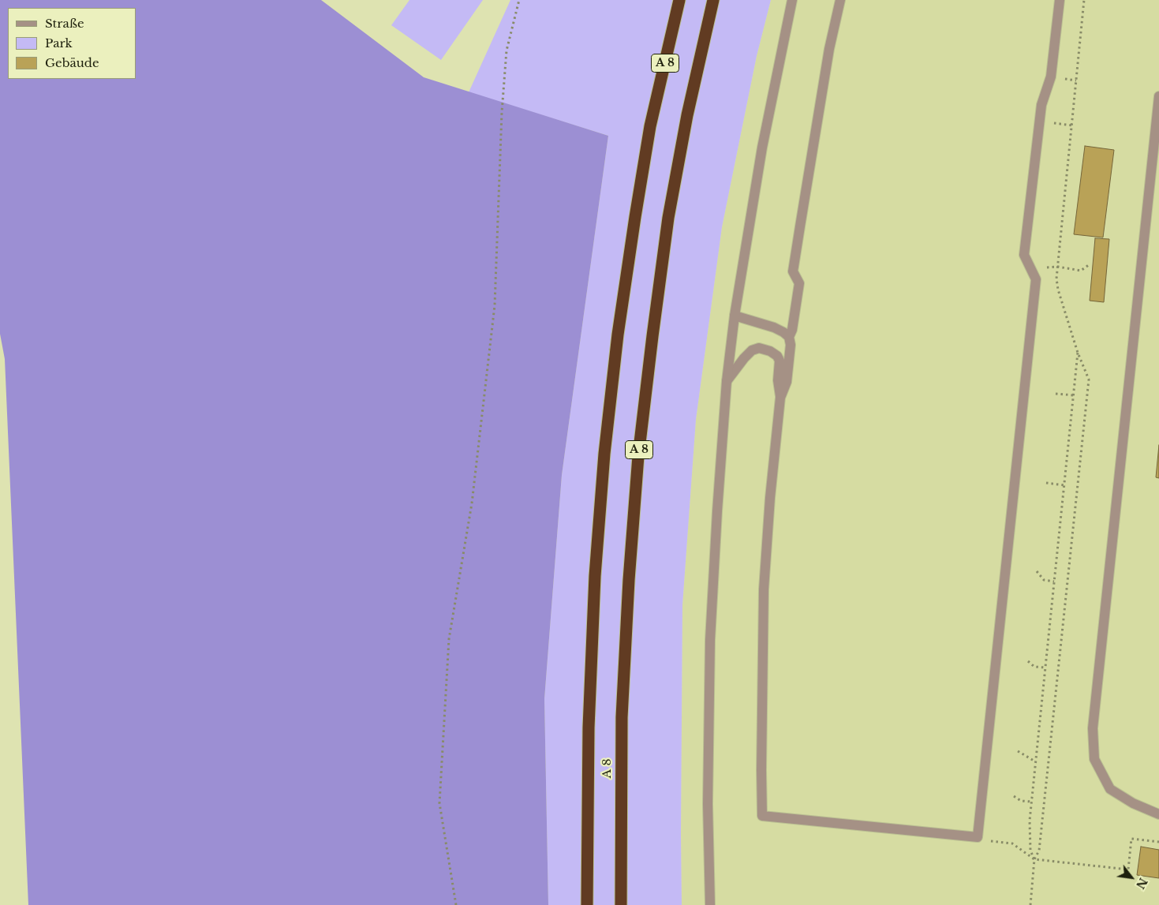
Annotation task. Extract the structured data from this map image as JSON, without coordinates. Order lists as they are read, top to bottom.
{
  "streets": {
    "highway": ["A 8"]
  },
  "legend": ["Straße", "Park", "Gebäude"],
  "north": "bottom right"
}
